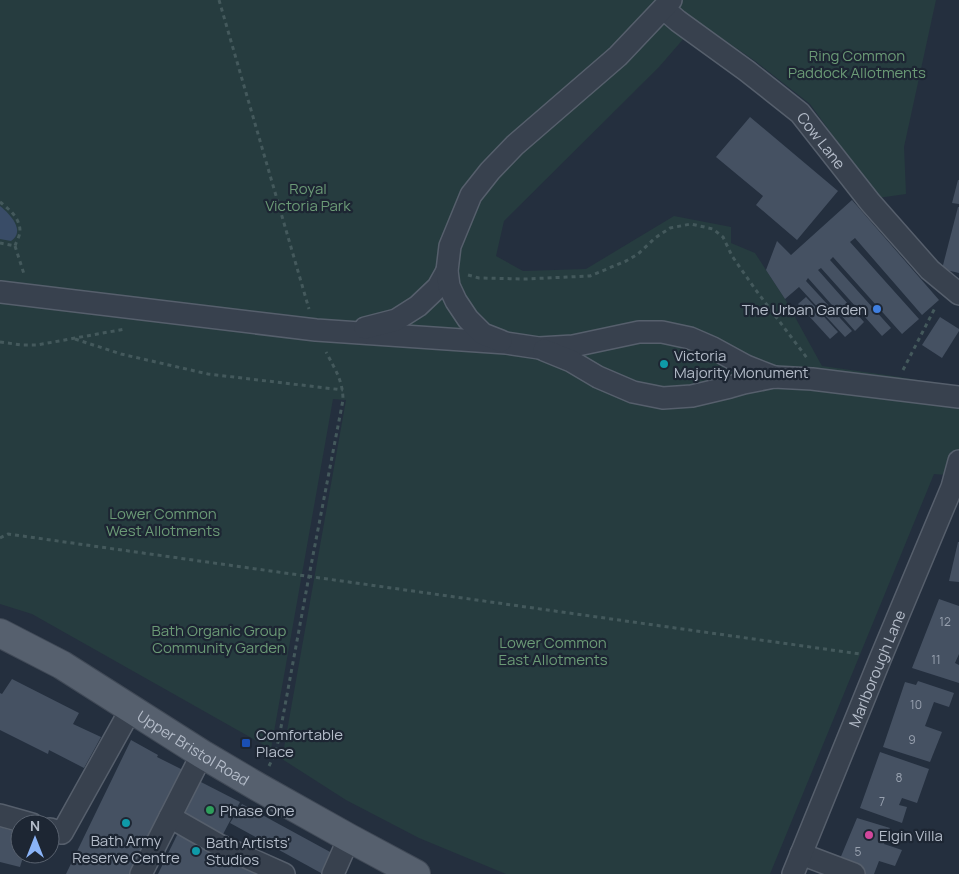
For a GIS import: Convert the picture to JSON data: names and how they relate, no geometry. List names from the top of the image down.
{
  "streets": {
    "main road": ["Upper Bristol Road"],
    "street": ["Cow Lane", "Marlborough Lane"]
  },
  "parks": [
    "Ring Common Paddock Allotments",
    "Royal Victoria Park",
    "Lower Common West Allotments",
    "Bath Organic Group Community Garden",
    "Lower Common East Allotments"
  ],
  "places": {
    "other": [
      "The Urban Garden",
      "Victoria Majority Monument",
      "Phase One",
      "Bath Army Reserve Centre",
      "Elgin Villa",
      "Bath Artists' Studios"
    ],
    "transit": ["Comfortable Place"]
  },
  "house_numbers": [
    "12",
    "11",
    "10",
    "9",
    "8",
    "7",
    "5"
  ],
  "north": "top"
}
